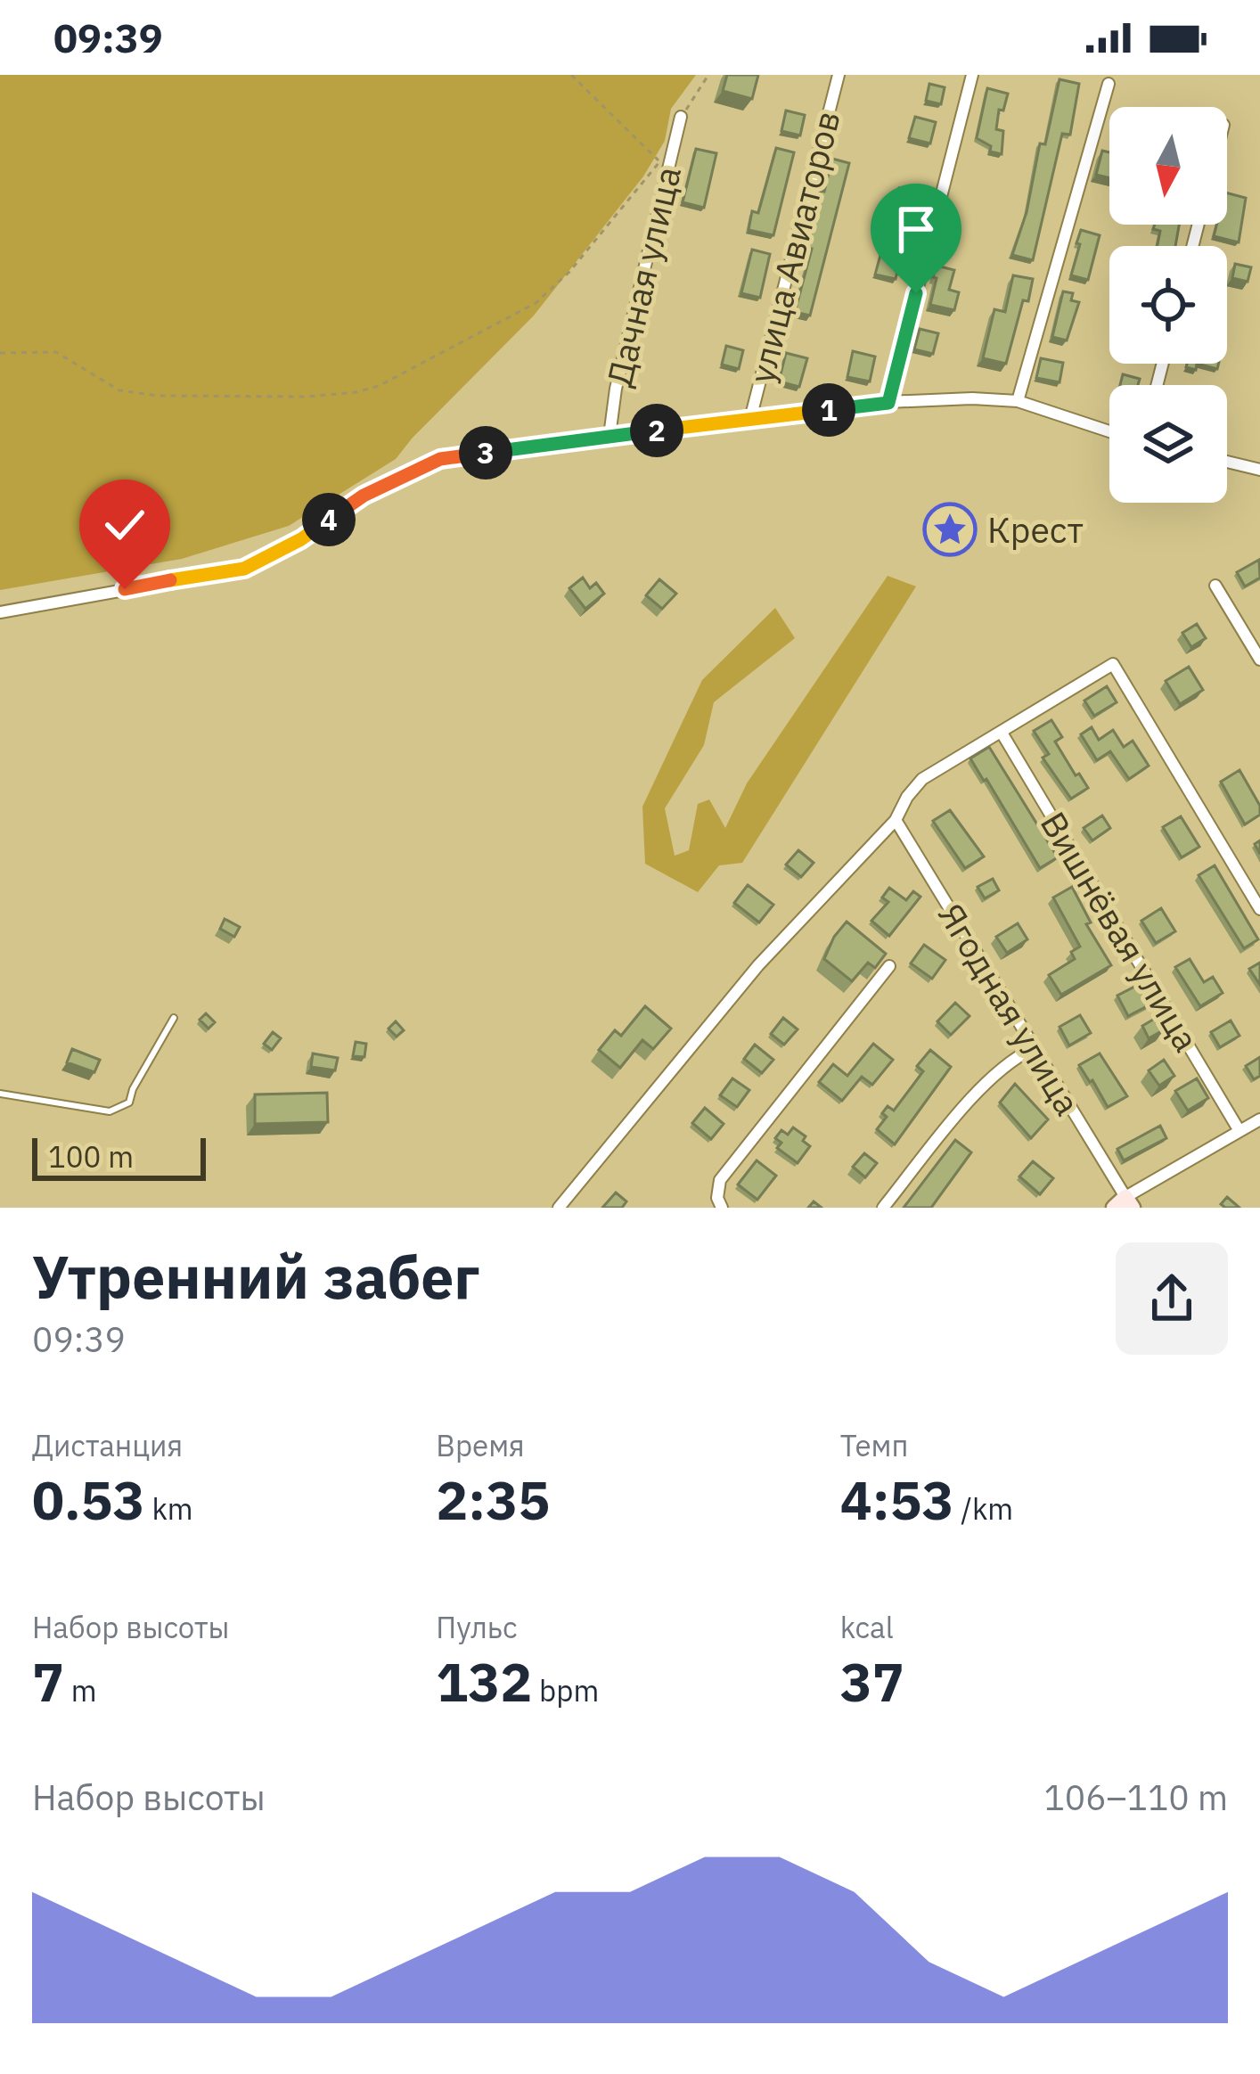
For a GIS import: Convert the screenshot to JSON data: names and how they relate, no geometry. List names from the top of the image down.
{
  "streets": {
    "street": [
      "улица Авиаторов",
      "Дачная улица",
      "Вишнёвая улица",
      "Ягодная улица"
    ]
  },
  "places": {
    "place": ["Крест"]
  },
  "scale_bar": "100 m",
  "north": "bottom",
  "page": {
    "status": "09:39",
    "pins": [
      "1",
      "2",
      "3",
      "4"
    ],
    "scale": "100 m",
    "heading": ["Утренний забег", "09:39"],
    "stats": [
      ["Дистанция", "0.53 km"],
      ["Время", "2:35"],
      ["Темп", "4:53 /km"],
      ["Набор высоты", "7 m"],
      ["Пульс", "132 bpm"],
      ["kcal", "37"]
    ],
    "chart": ["Набор высоты", "106–110 m"]
  }
}
